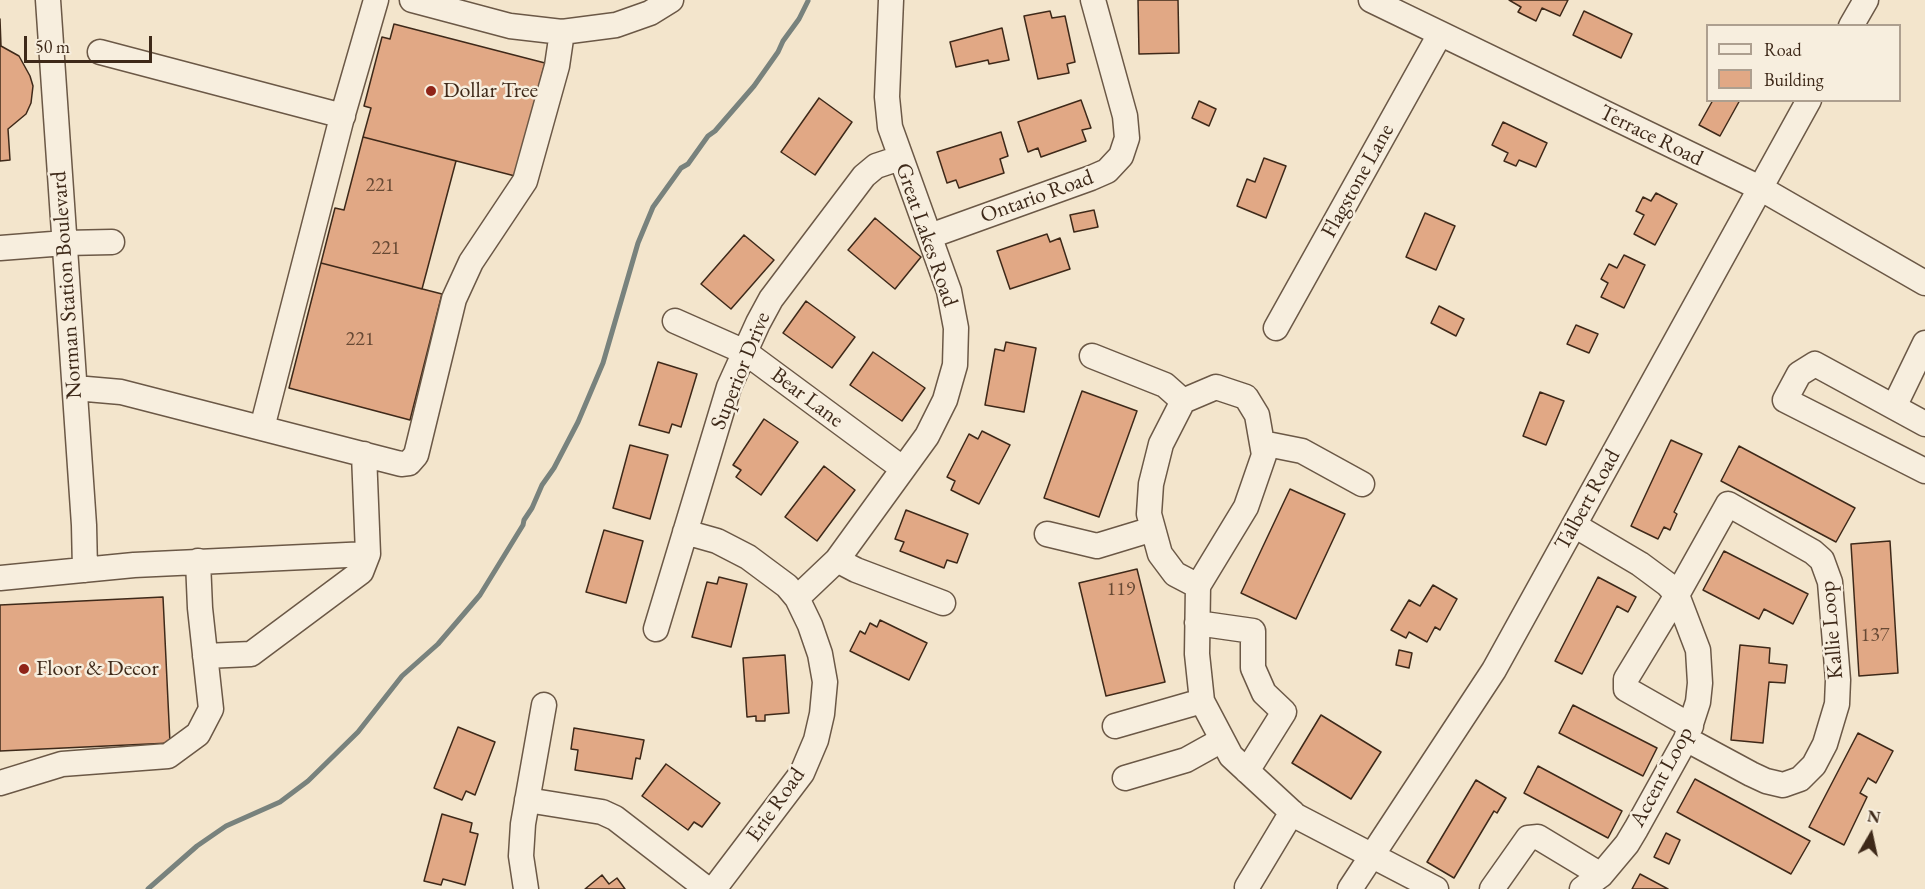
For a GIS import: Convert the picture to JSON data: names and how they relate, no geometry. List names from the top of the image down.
{
  "streets": {
    "street": [
      "Terrace Road",
      "Flagstone Lane",
      "Ontario Road",
      "Great Lakes Road",
      "Norman Station Boulevard",
      "Superior Drive",
      "Bear Lane",
      "Talbert Road",
      "Kallie Loop",
      "Accent Loop",
      "Erie Road"
    ]
  },
  "crossings": [
    ["Terrace Road", "Flagstone Lane"],
    ["Terrace Road", "Talbert Road"],
    ["Ontario Road", "Great Lakes Road"],
    ["Great Lakes Road", "Superior Drive"],
    ["Great Lakes Road", "Bear Lane"],
    ["Great Lakes Road", "Erie Road"],
    ["Superior Drive", "Bear Lane"],
    ["Superior Drive", "Erie Road"],
    ["Talbert Road", "Accent Loop"],
    ["Kallie Loop", "Accent Loop"]
  ],
  "places": ["Dollar Tree", "Floor & Decor"],
  "house_numbers": [
    "221",
    "221",
    "221",
    "119",
    "137"
  ],
  "legend": ["Road", "Building"],
  "scale_bar": "50 m",
  "north": "top"
}
